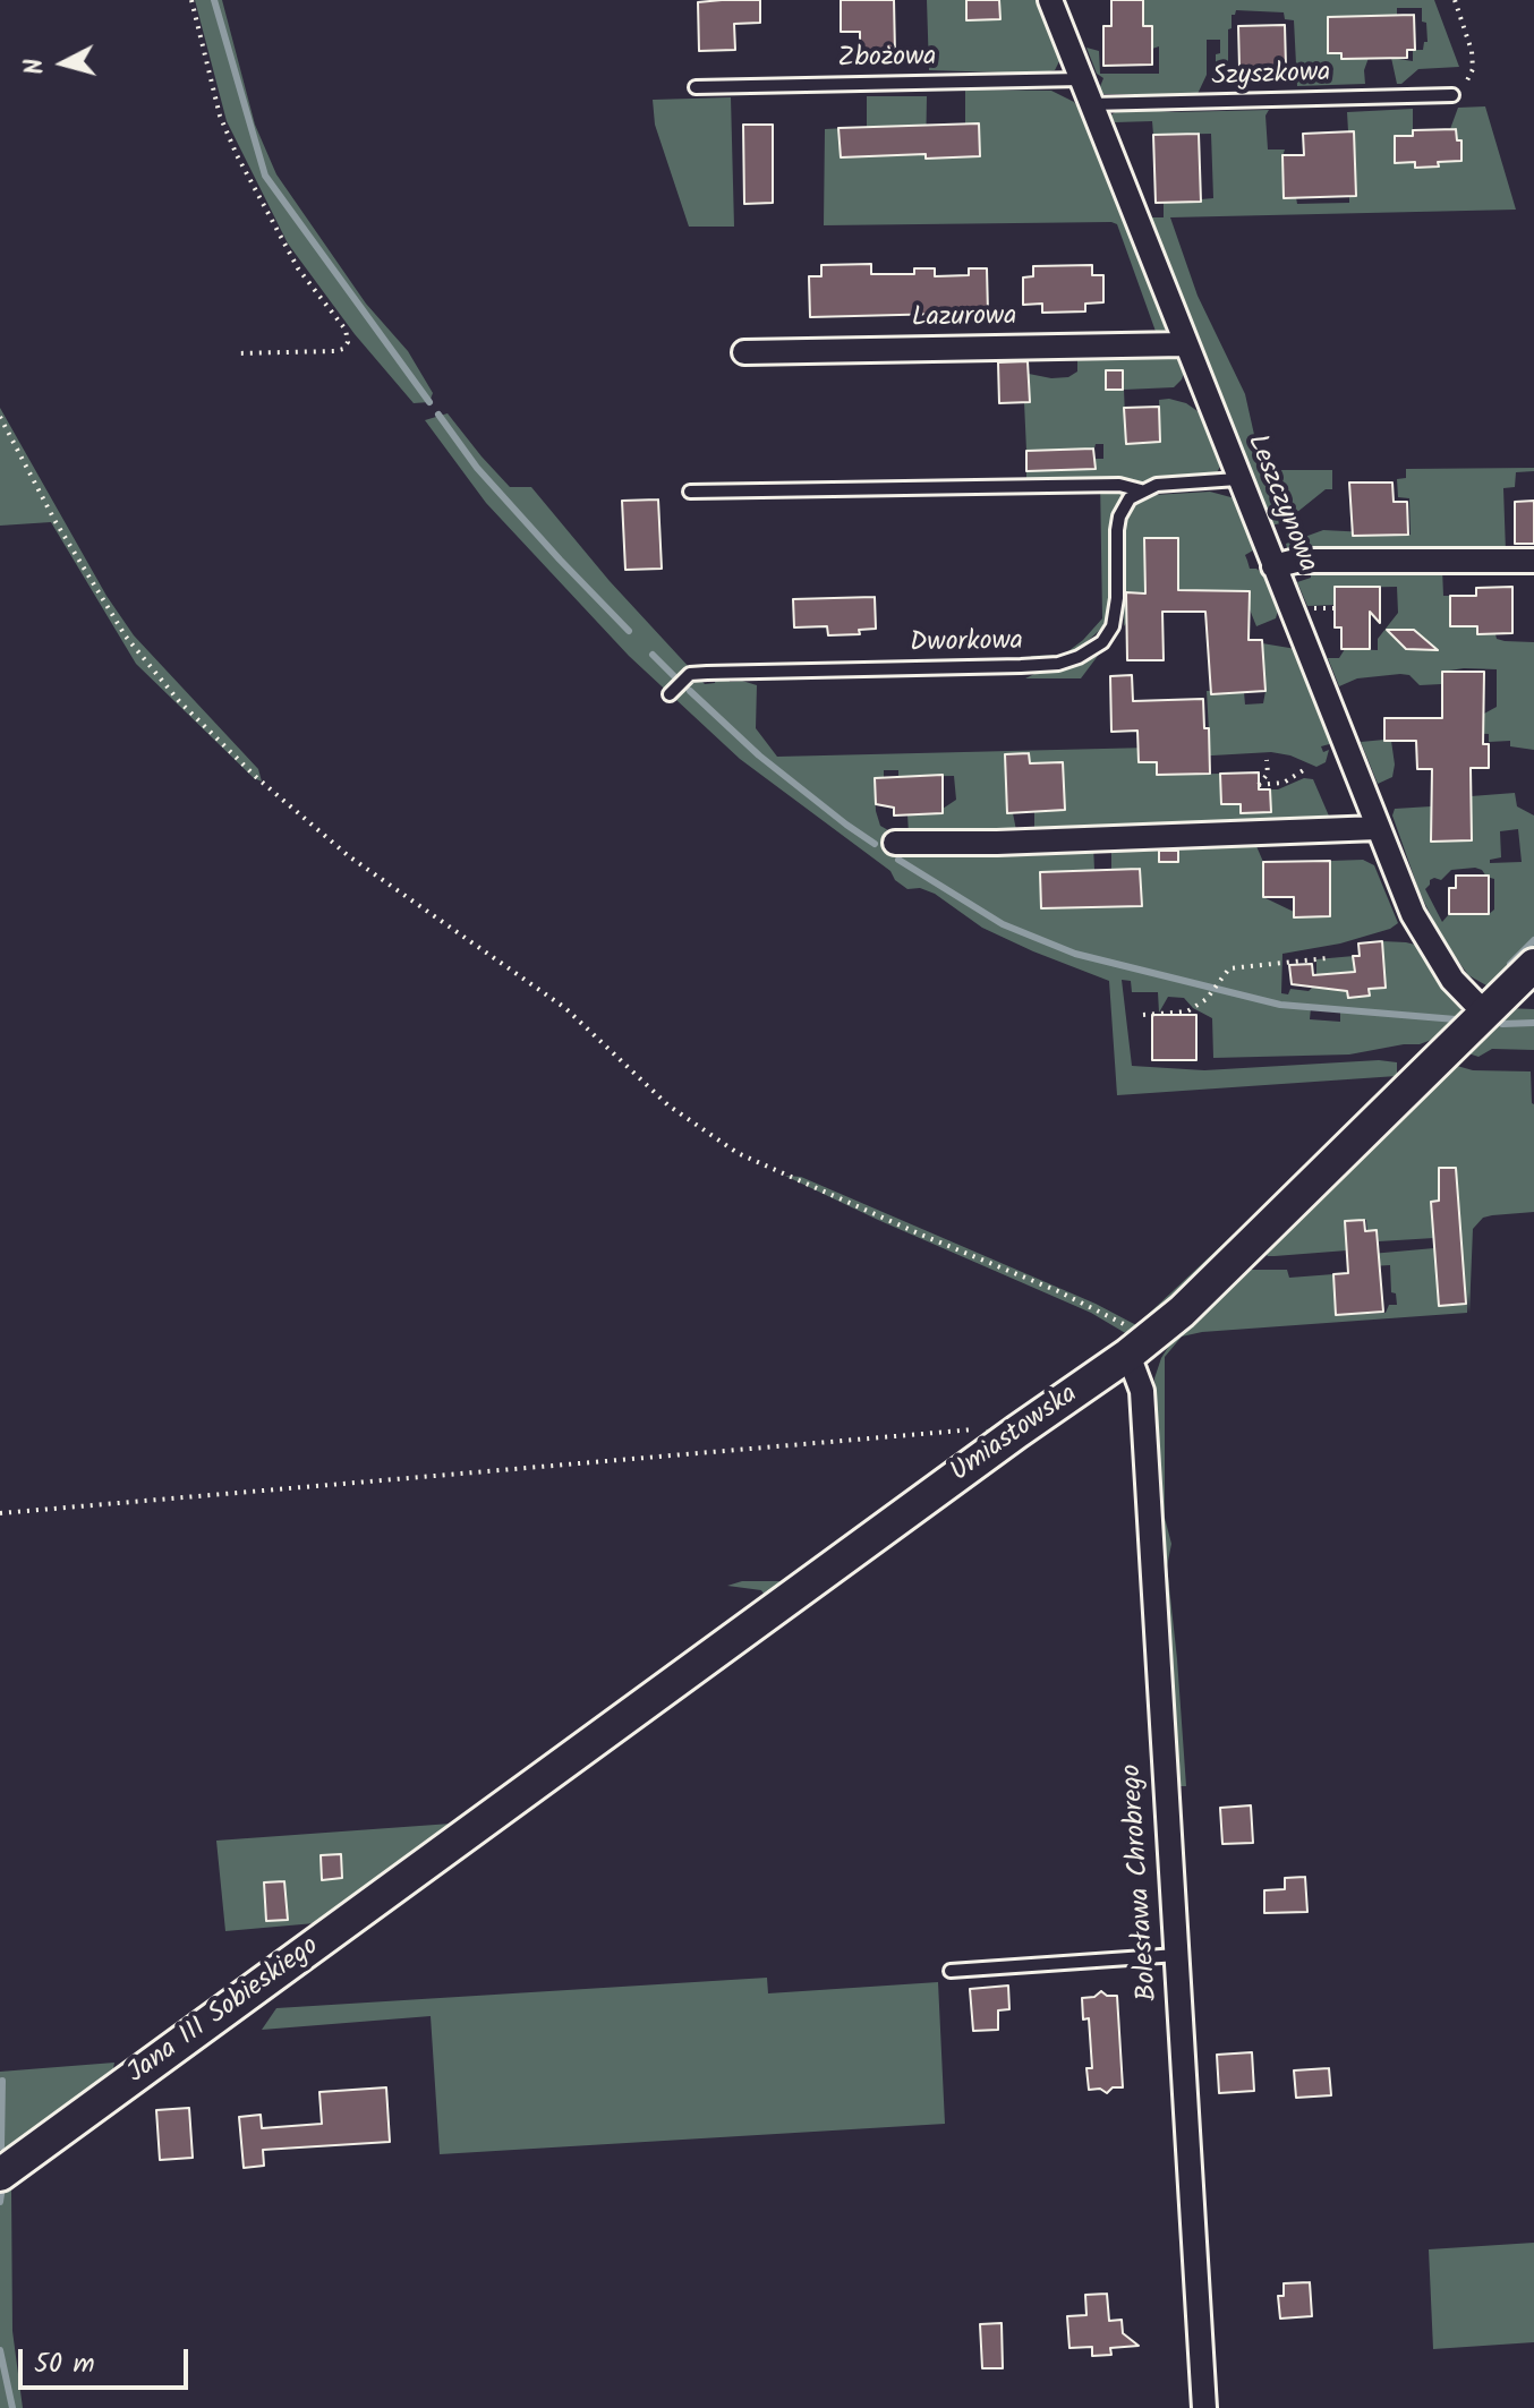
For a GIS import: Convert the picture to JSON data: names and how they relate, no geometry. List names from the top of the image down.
{
  "streets": {
    "main road": ["Umiastowska", "Jana III Sobieskiego"],
    "street": ["Lazurowa", "Leszczynowa", "Bolesława Chrobrego"],
    "lane": ["Zbożowa", "Szyszkowa", "Dworkowa"]
  },
  "crossings": [
    ["Zbożowa", "Leszczynowa"],
    ["Szyszkowa", "Leszczynowa"],
    ["Lazurowa", "Leszczynowa"],
    ["Leszczynowa", "Umiastowska"],
    ["Umiastowska", "Bolesława Chrobrego"],
    ["Umiastowska", "Jana III Sobieskiego"]
  ],
  "scale_bar": "50 m",
  "north": "left"
}
